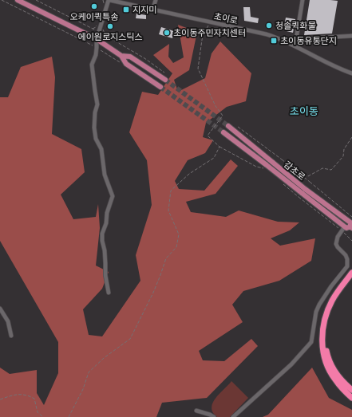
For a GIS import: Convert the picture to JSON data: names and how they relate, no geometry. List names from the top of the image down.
{
  "streets": {
    "main road": ["감초로"],
    "street": ["초이로"]
  },
  "districts": ["초이동"],
  "places": {
    "other": [
      "오케이퀵특송",
      "청솔퀵화물",
      "에이원로지스틱스",
      "초이동주민자치센터"
    ],
    "transit": ["지지미", "초이동유통단지"]
  }
}
